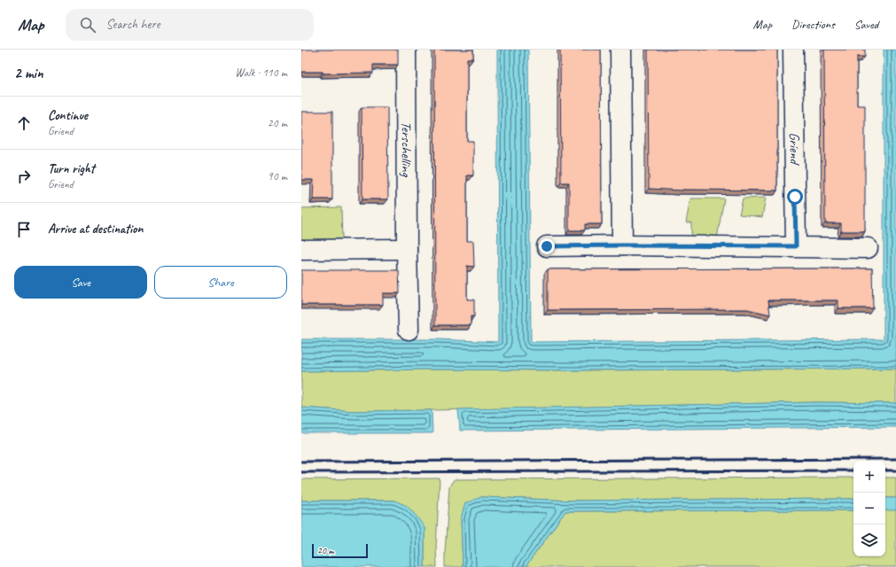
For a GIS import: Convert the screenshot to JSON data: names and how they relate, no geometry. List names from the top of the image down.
{
  "streets": {
    "street": ["Griend", "Terschelling"]
  },
  "scale_bar": "20 m",
  "page": {
    "header": "Map",
    "search": "Search here",
    "nav": ["Map", "Directions", "Saved"],
    "heading": ["2 min", "Walk · 110 m"],
    "list": [
      ["Continue", "Griend", "20 m"],
      ["Turn right", "Griend", "90 m"],
      "Arrive at destination"
    ],
    "buttons": ["Save", "Share"],
    "map_buttons": ["+", "−"],
    "scale": "20 m"
  }
}
